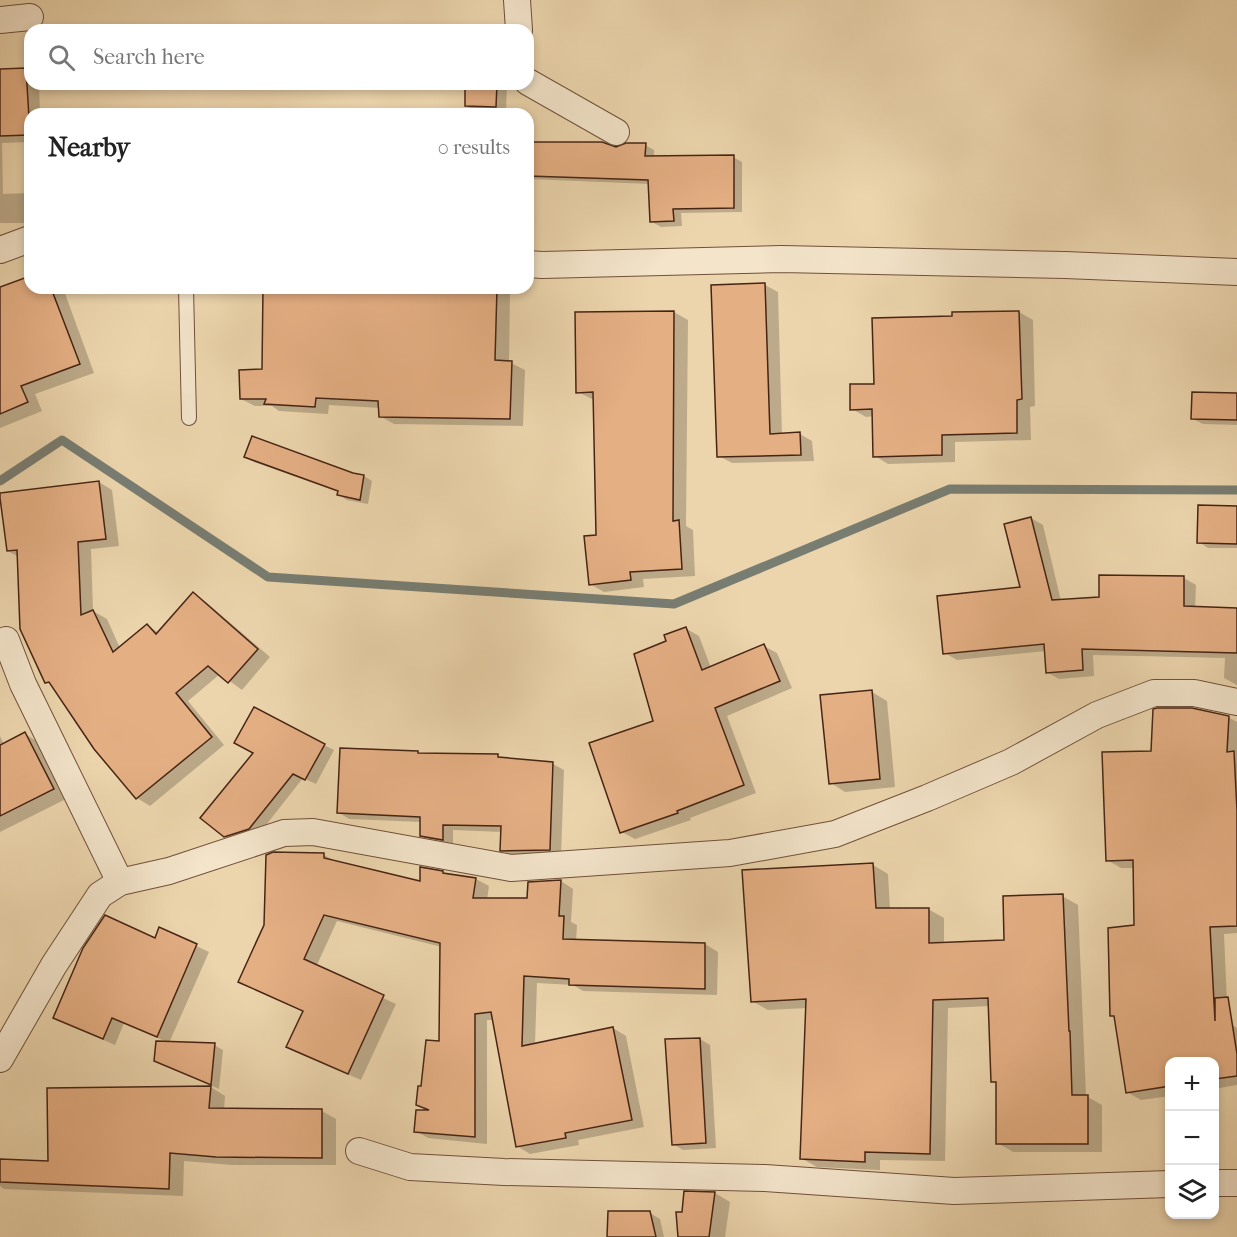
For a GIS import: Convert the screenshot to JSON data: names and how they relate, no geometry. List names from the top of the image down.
{
  "page": {
    "search": "Search here",
    "heading": ["Nearby", "0 results"],
    "map_buttons": ["+", "−"]
  }
}
